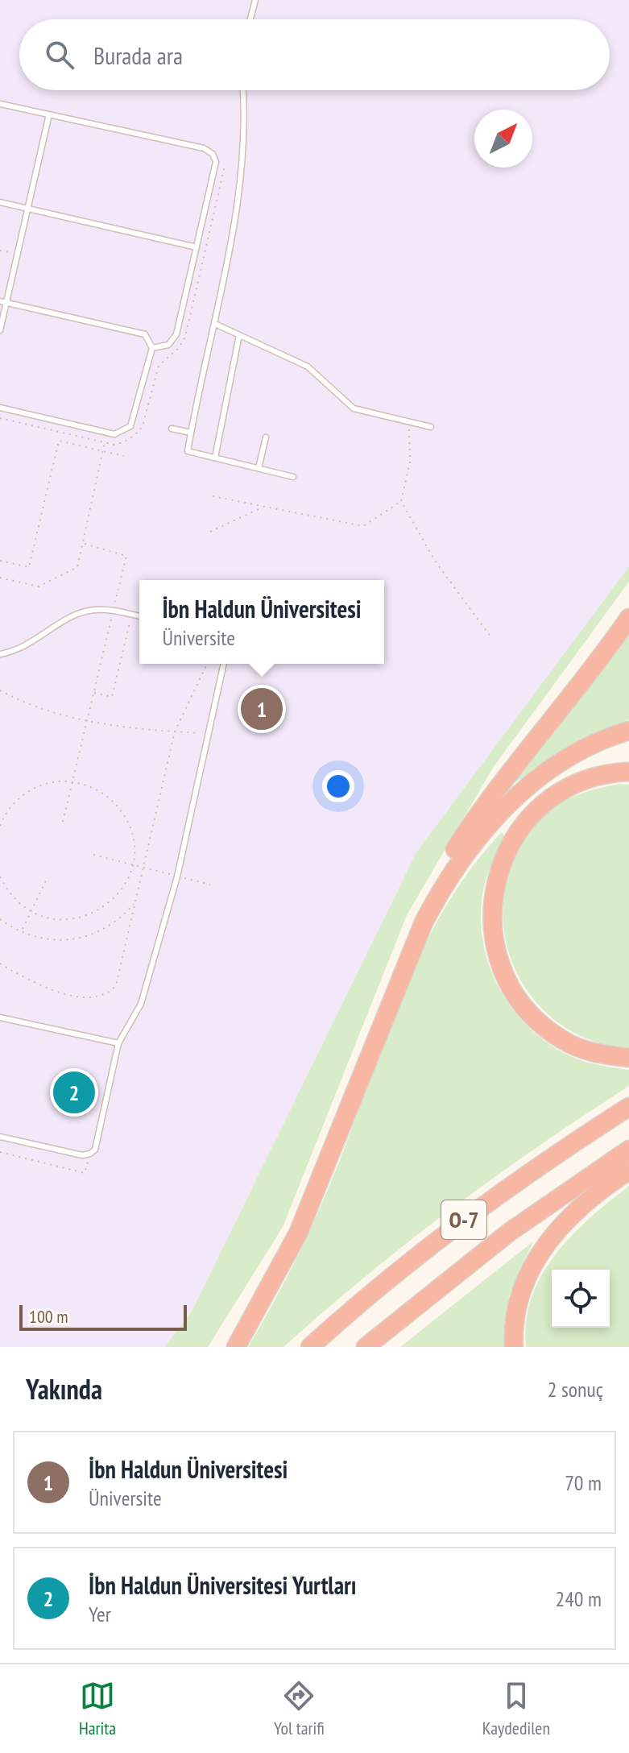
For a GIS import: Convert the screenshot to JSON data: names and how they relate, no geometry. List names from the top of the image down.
{
  "streets": {
    "highway": ["O-7"]
  },
  "scale_bar": "100 m",
  "north": "top right",
  "page": {
    "search": "Burada ara",
    "popup": ["İbn Haldun Üniversitesi", "Üniversite"],
    "pins": ["1", "2"],
    "scale": "100 m",
    "heading": ["Yakında", "2 sonuç"],
    "list": [
      {
        "mark": "1",
        "name": "İbn Haldun Üniversitesi",
        "note": "Üniversite",
        "value": "70 m"
      },
      {
        "mark": "2",
        "name": "İbn Haldun Üniversitesi Yurtları",
        "note": "Yer",
        "value": "240 m"
      }
    ],
    "nav": ["Harita", "Yol tarifi", "Kaydedilen"]
  }
}
